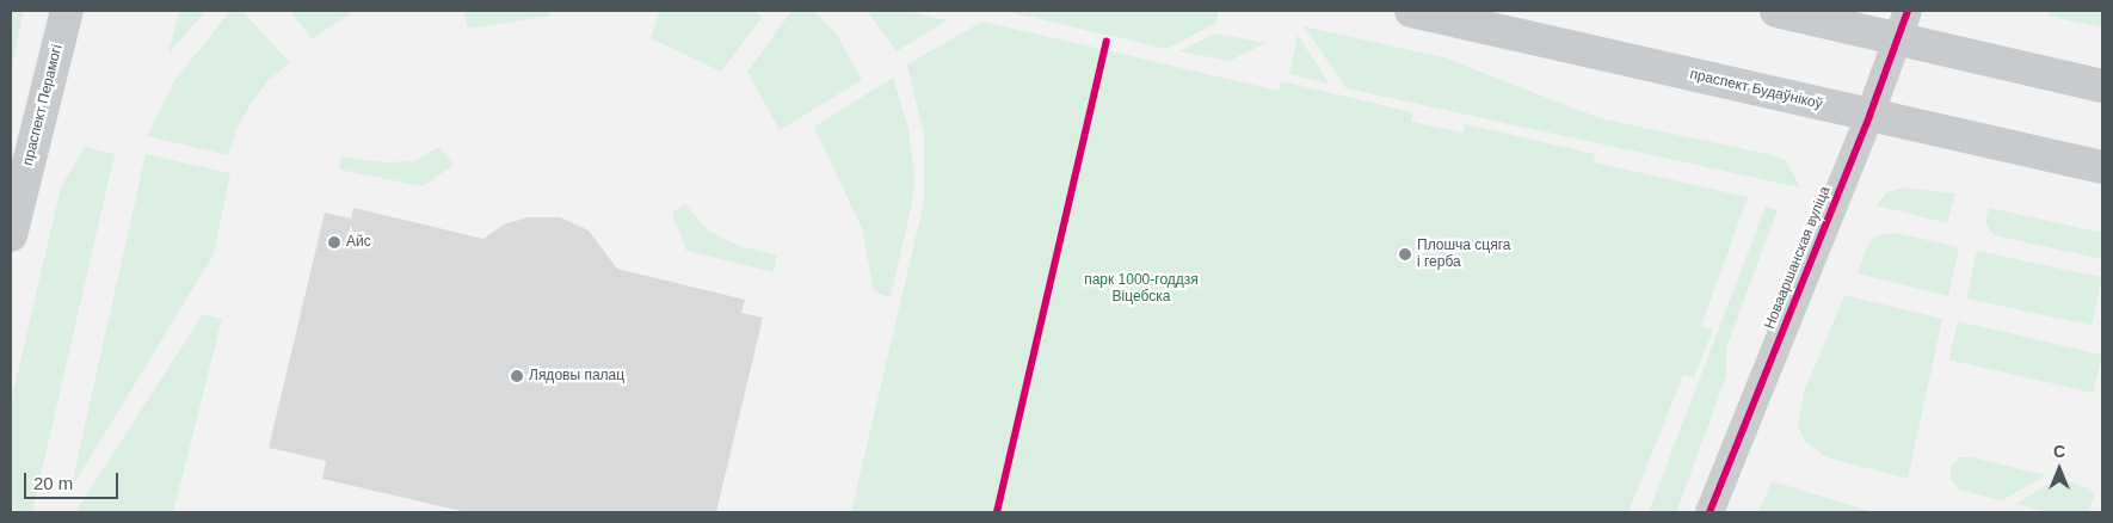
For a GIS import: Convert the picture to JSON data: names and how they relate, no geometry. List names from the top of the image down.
{
  "streets": {
    "main road": ["праспект Будаўнікоў", "праспект Перамогі"],
    "street": ["Новааршанская вуліца"]
  },
  "crossings": [
    ["праспект Будаўнікоў", "Новааршанская вуліца"]
  ],
  "parks": ["парк 1000-годдзя Віцебска"],
  "places": ["Айс", "Плошча сцяга і герба", "Лядовы палац"],
  "scale_bar": "20 m",
  "north": "top"
}
